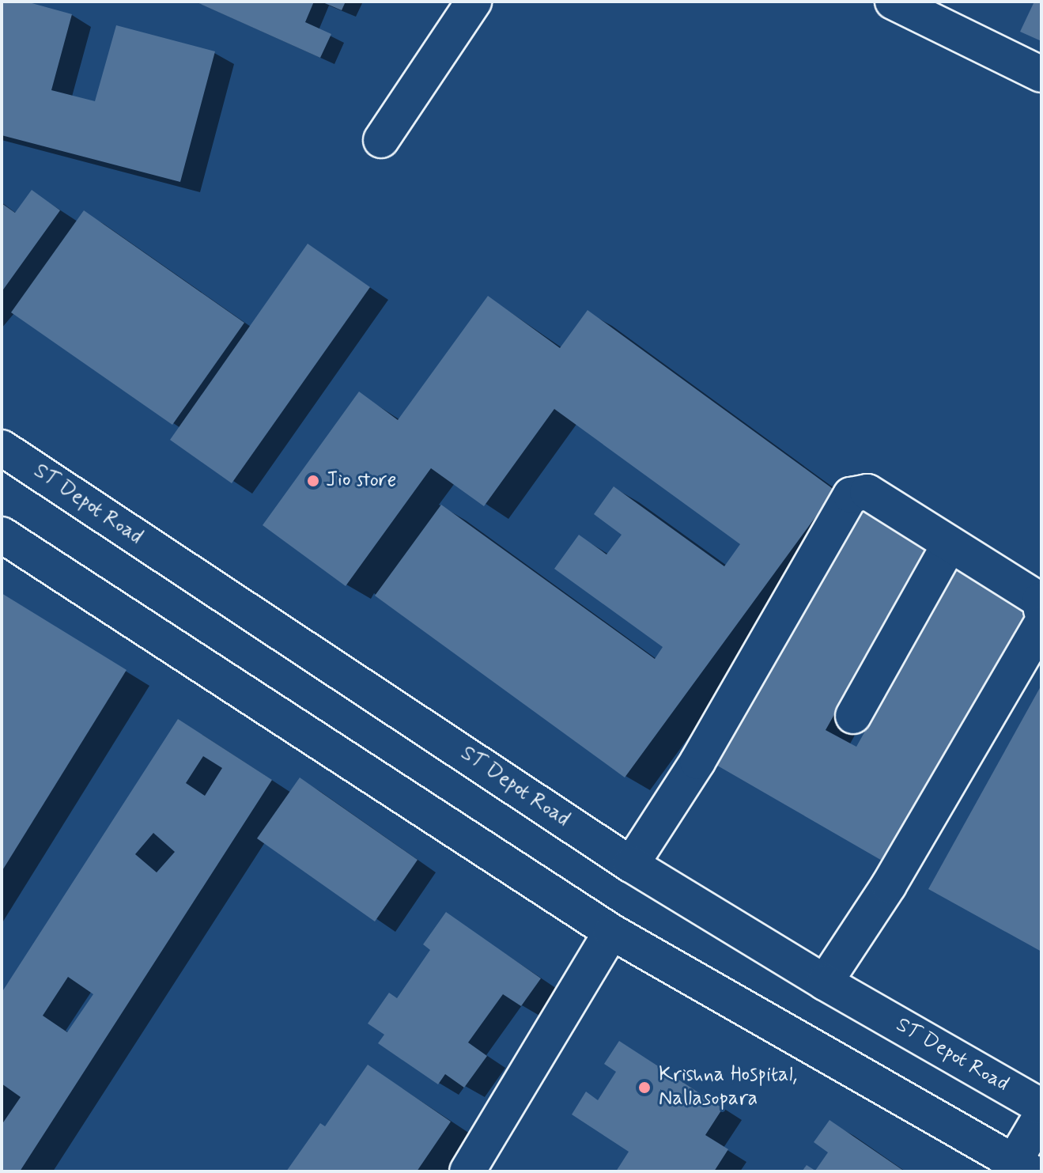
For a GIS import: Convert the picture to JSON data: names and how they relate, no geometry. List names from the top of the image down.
{
  "streets": {
    "street": ["ST Depot Road"]
  },
  "places": ["Jio store", "Krishna Hospital, Nallasopara"]
}
